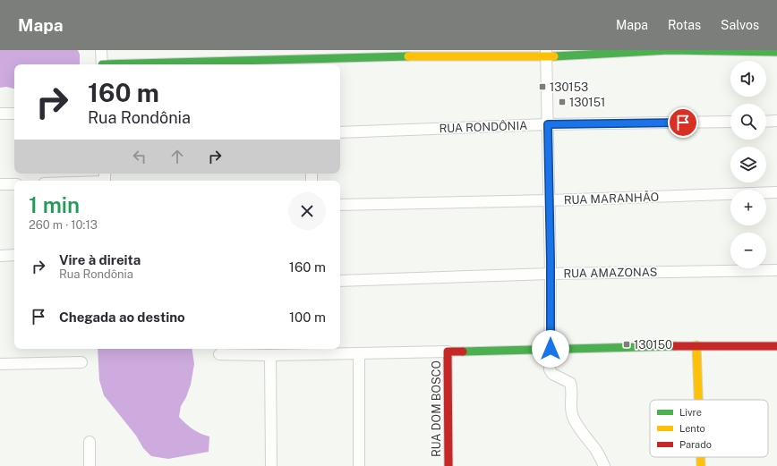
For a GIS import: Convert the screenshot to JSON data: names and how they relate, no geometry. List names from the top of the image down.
{
  "streets": {
    "street": [
      "RUA RONDÔNIA",
      "RUA MARANHÃO",
      "RUA AMAZONAS",
      "RUA DOM BOSCO"
    ]
  },
  "places": {
    "transit": ["130153", "130151", "130150"]
  },
  "legend": ["Livre", "Lento", "Parado"],
  "page": {
    "header": "Mapa",
    "nav": ["Mapa", "Rotas", "Salvos"],
    "map_buttons": ["+", "−"],
    "turn": ["160 m", "Rua Rondônia"],
    "heading": ["1 min", "260 m · 10:13"],
    "list": [
      {
        "name": "Vire à direita",
        "note": "Rua Rondônia",
        "value": "160 m"
      },
      {
        "name": "Chegada ao destino",
        "value": "100 m"
      }
    ]
  }
}
